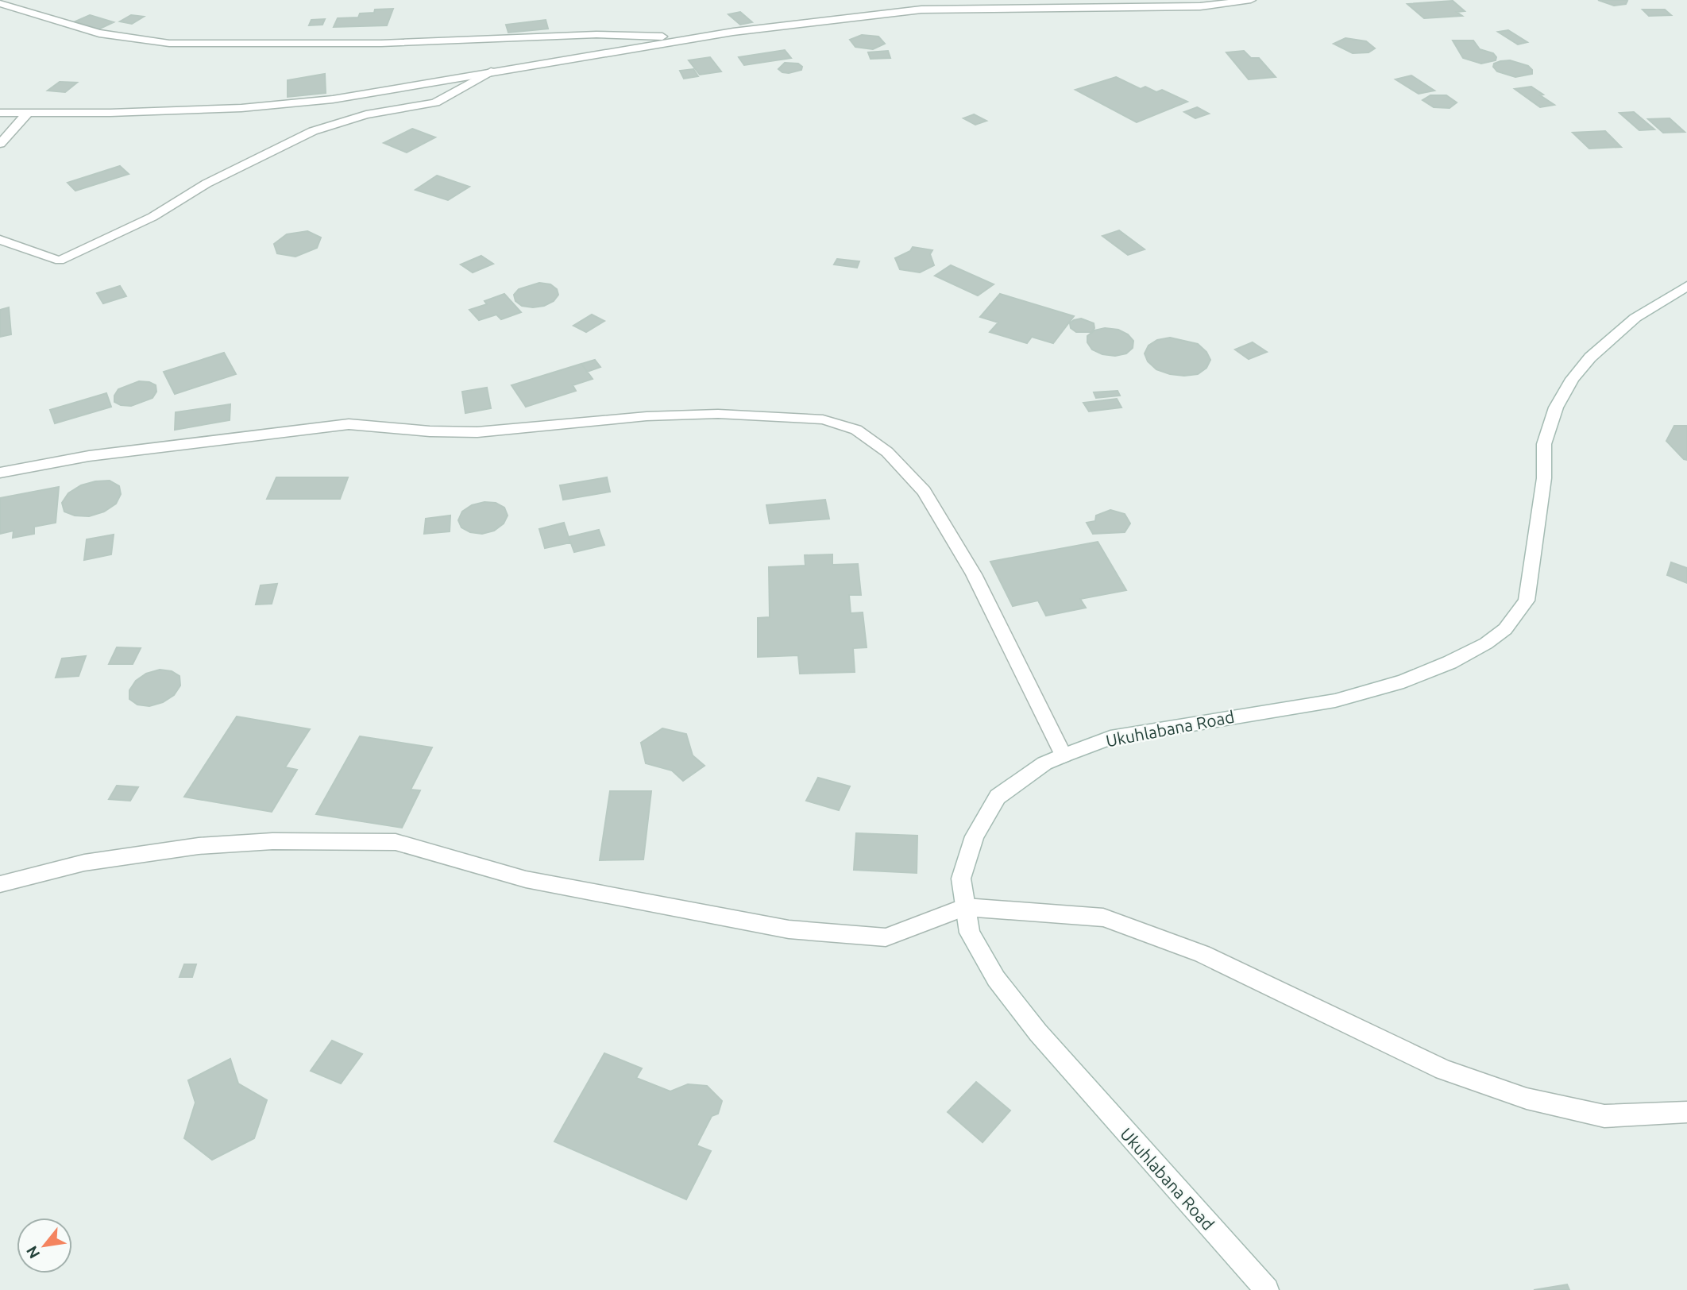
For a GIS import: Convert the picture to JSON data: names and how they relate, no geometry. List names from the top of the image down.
{
  "streets": {
    "street": ["Ukuhlabana Road"]
  },
  "north": "bottom left"
}
